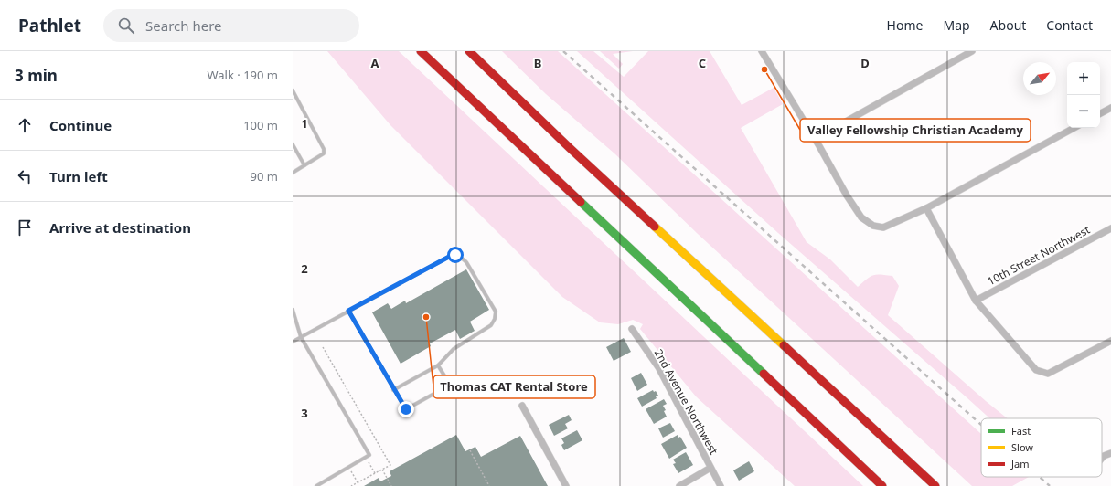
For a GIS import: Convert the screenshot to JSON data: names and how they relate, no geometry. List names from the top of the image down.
{
  "streets": {
    "street": ["10th Street Northwest", "2nd Avenue Northwest"]
  },
  "places": ["Valley Fellowship Christian Academy", "Thomas CAT Rental Store"],
  "legend": ["Fast", "Slow", "Jam"],
  "north": "top right",
  "page": {
    "header": "Pathlet",
    "search": "Search here",
    "nav": [
      "Home",
      "Map",
      "About",
      "Contact"
    ],
    "heading": ["3 min", "Walk · 190 m"],
    "map_buttons": ["+", "−"],
    "list": [
      ["Continue", "100 m"],
      ["Turn left", "90 m"],
      "Arrive at destination"
    ]
  },
  "grid": {
    "columns": [
      "A",
      "B",
      "C",
      "D"
    ],
    "rows": ["1", "2", "3"]
  }
}
